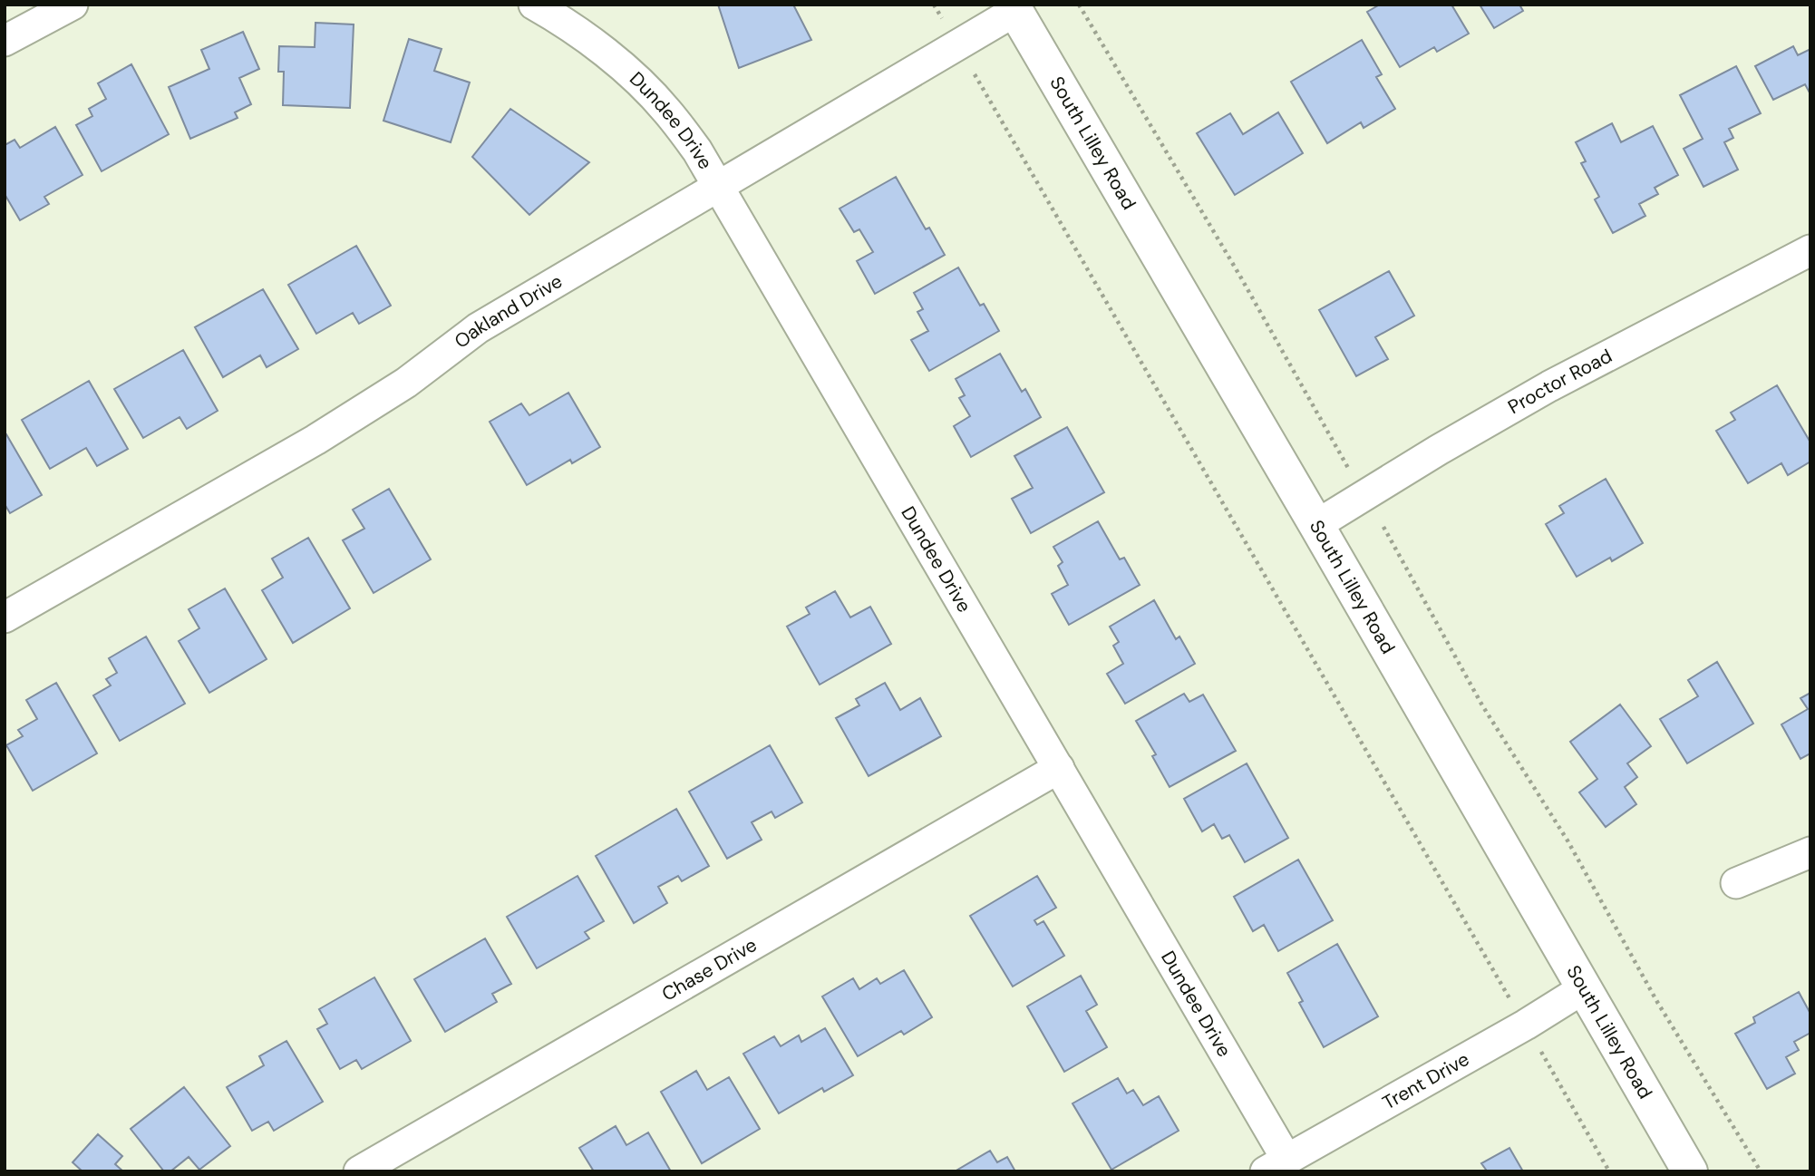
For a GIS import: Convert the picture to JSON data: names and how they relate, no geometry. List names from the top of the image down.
{
  "streets": {
    "street": [
      "Dundee Drive",
      "South Lilley Road",
      "Oakland Drive",
      "Proctor Road",
      "Chase Drive",
      "Trent Drive"
    ]
  },
  "crossings": [
    ["Dundee Drive", "Oakland Drive"],
    ["Dundee Drive", "Chase Drive"],
    ["Dundee Drive", "Trent Drive"],
    ["South Lilley Road", "Oakland Drive"],
    ["South Lilley Road", "Proctor Road"],
    ["South Lilley Road", "Trent Drive"]
  ]
}
